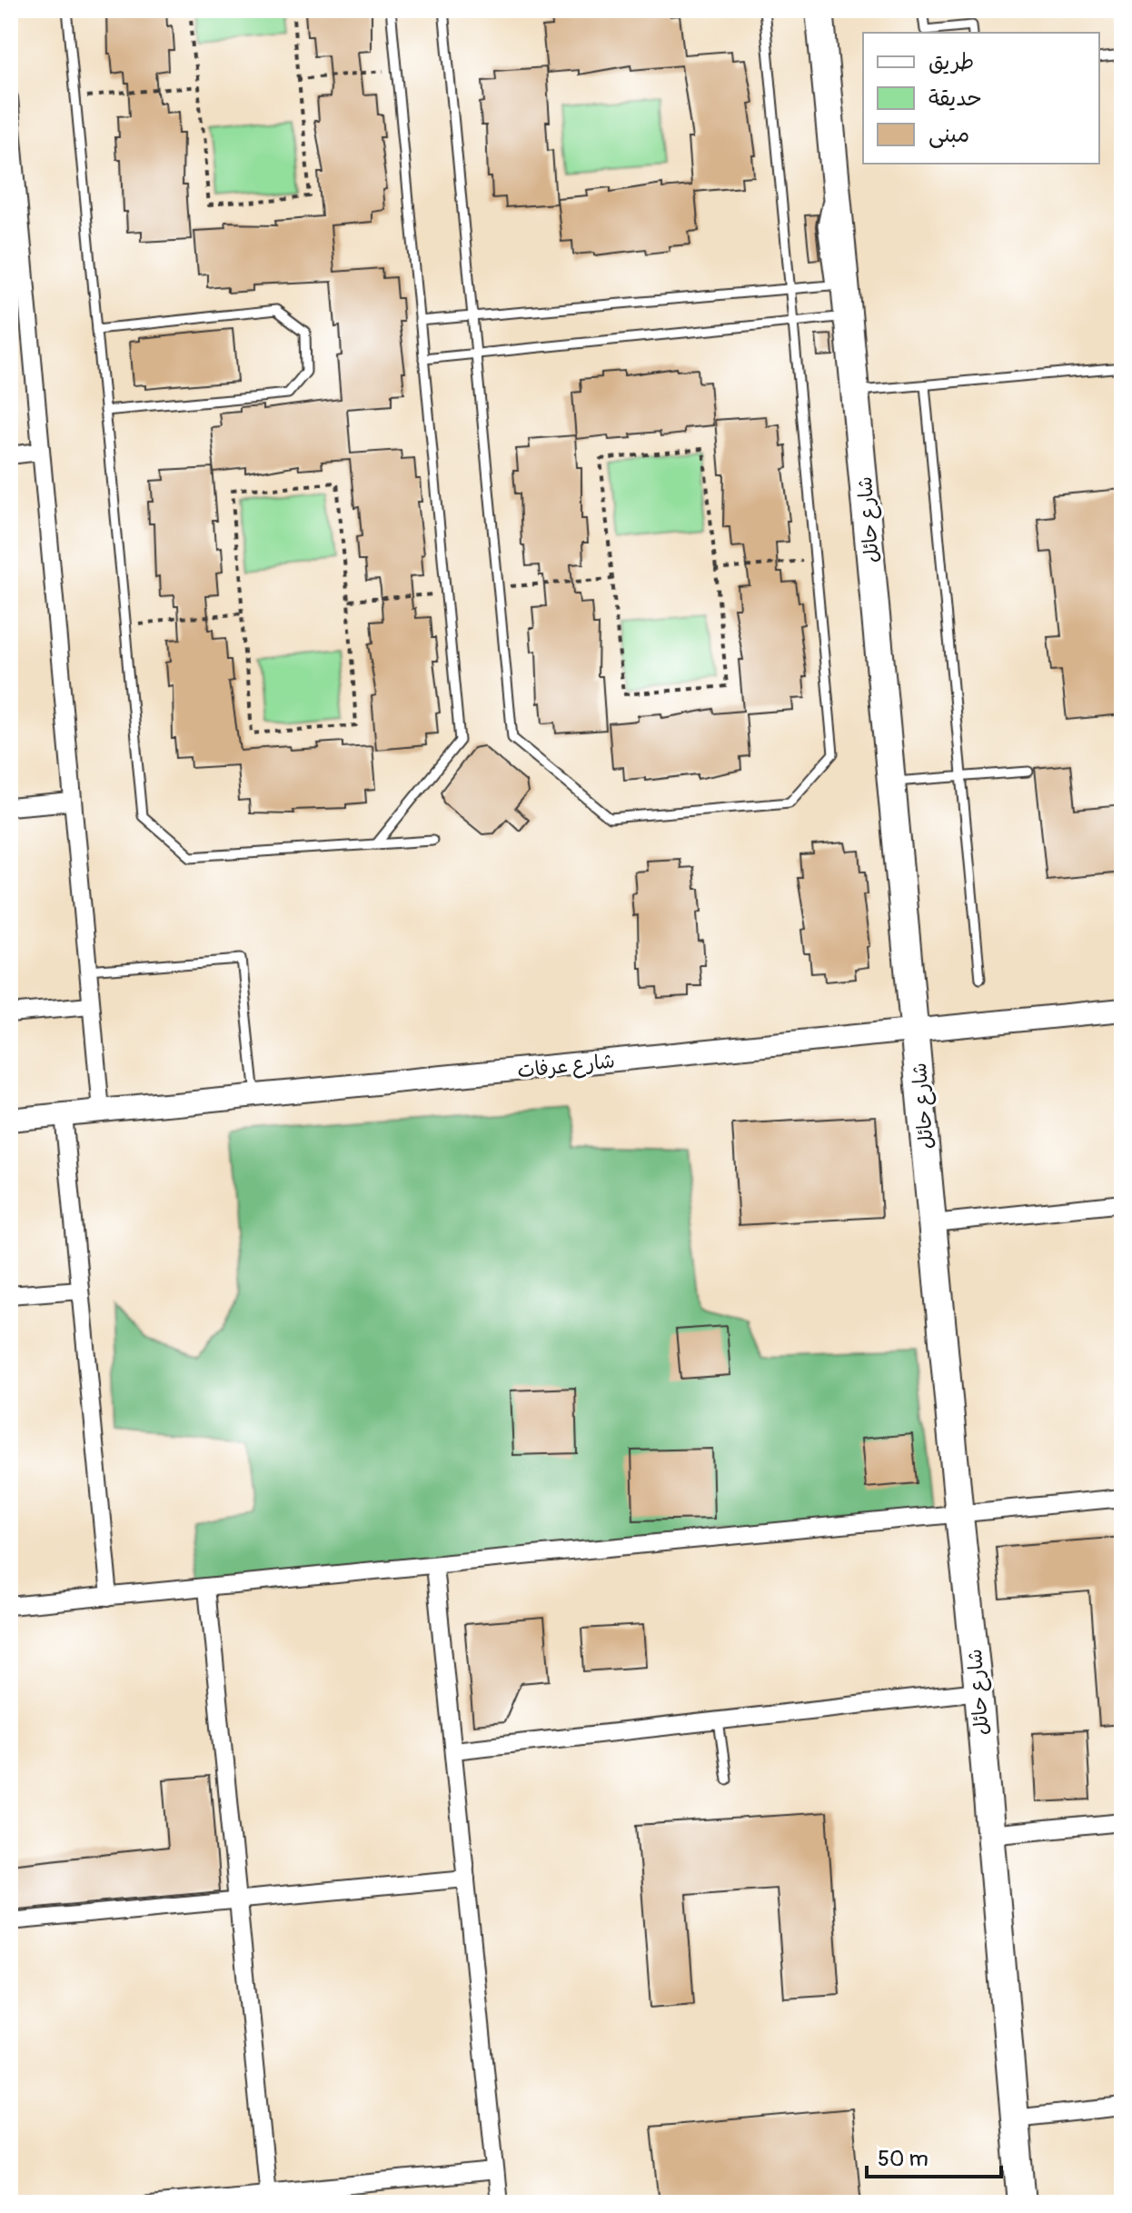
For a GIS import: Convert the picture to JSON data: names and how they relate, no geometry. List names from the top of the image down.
{
  "streets": {
    "main road": ["شارع حائل"],
    "street": ["شارع عرفات"]
  },
  "crossings": [
    ["شارع حائل", "شارع عرفات"]
  ],
  "legend": ["طريق", "حديقة", "مبنى"],
  "scale_bar": "50 m"
}
